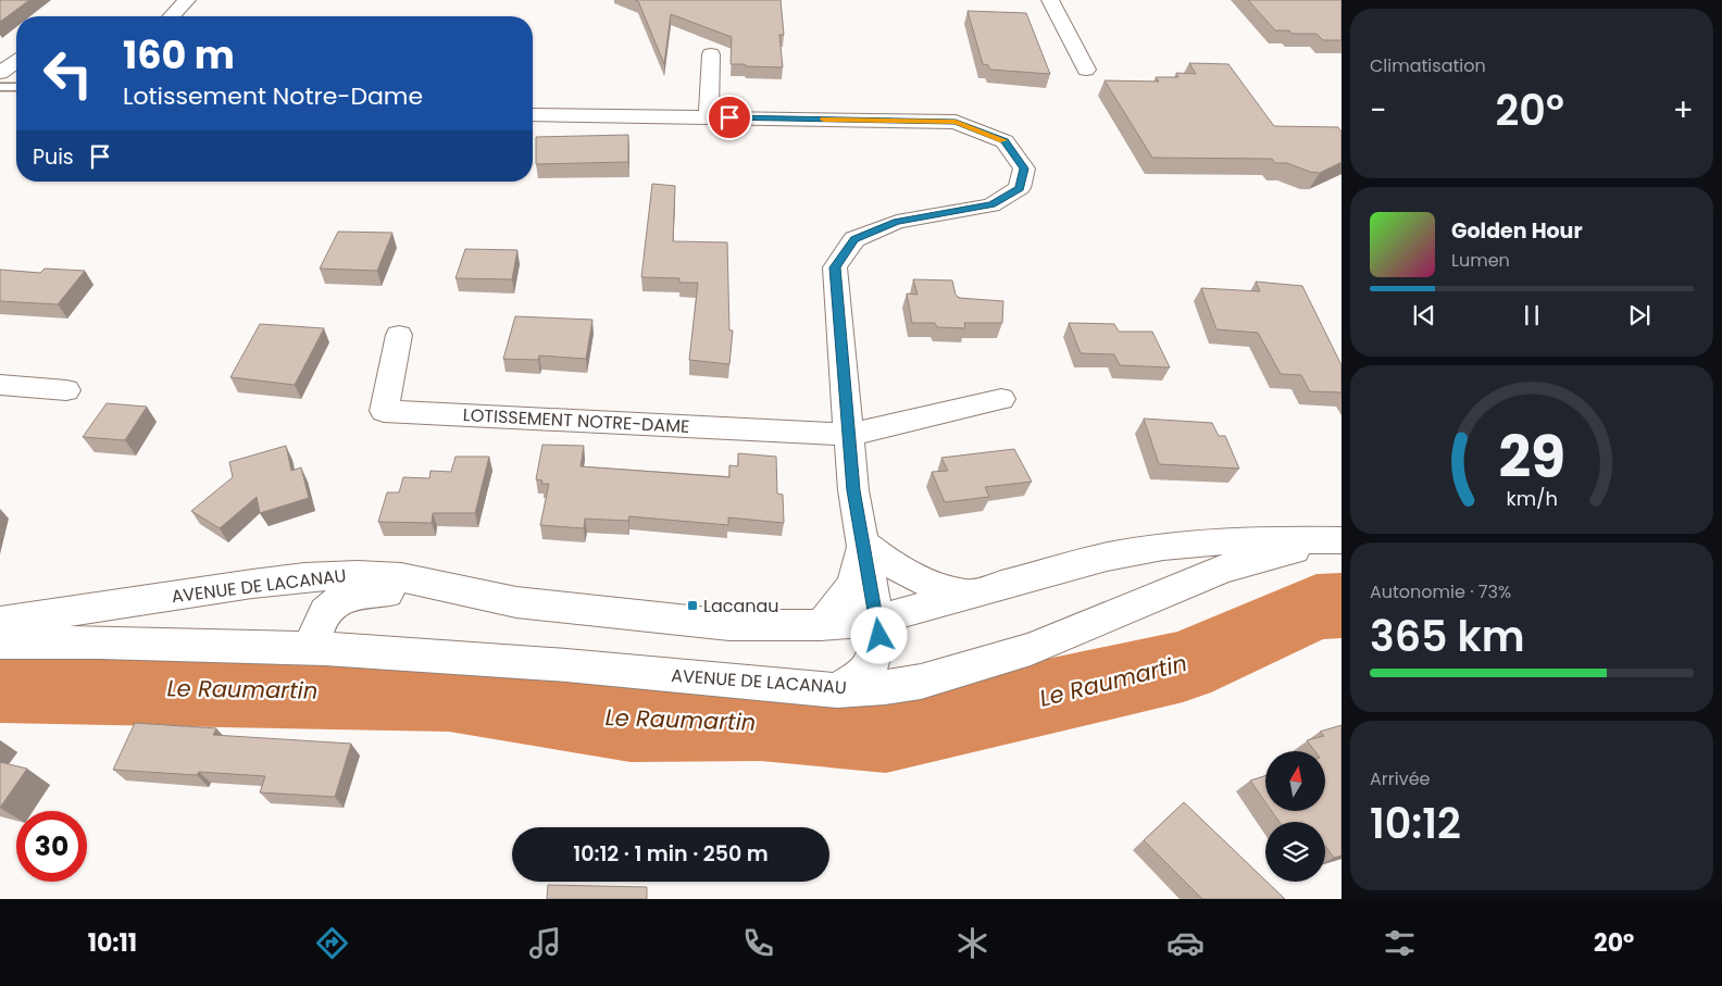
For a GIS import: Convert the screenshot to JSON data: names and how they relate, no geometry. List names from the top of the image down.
{
  "streets": {
    "street": ["LOTISSEMENT NOTRE-DAME", "AVENUE DE LACANAU"]
  },
  "water": ["Le Raumartin"],
  "places": {
    "transit": ["Lacanau"]
  },
  "north": "top",
  "page": {
    "tile": [
      "Climatisation",
      ["Autonomie · 73%", "365 km"],
      ["Arrivée", "10:12"]
    ],
    "turn": ["160 m", "Lotissement Notre-Dame"],
    "heat": ["−", "20°", "+"],
    "then": "Puis",
    "song": ["Golden Hour", "Lumen"],
    "limit": "30",
    "trip": "10:12 · 1 min · 250 m",
    "tabs": ["10:11", "20°"],
    "gauge": ["29", "km/h"]
  }
}
